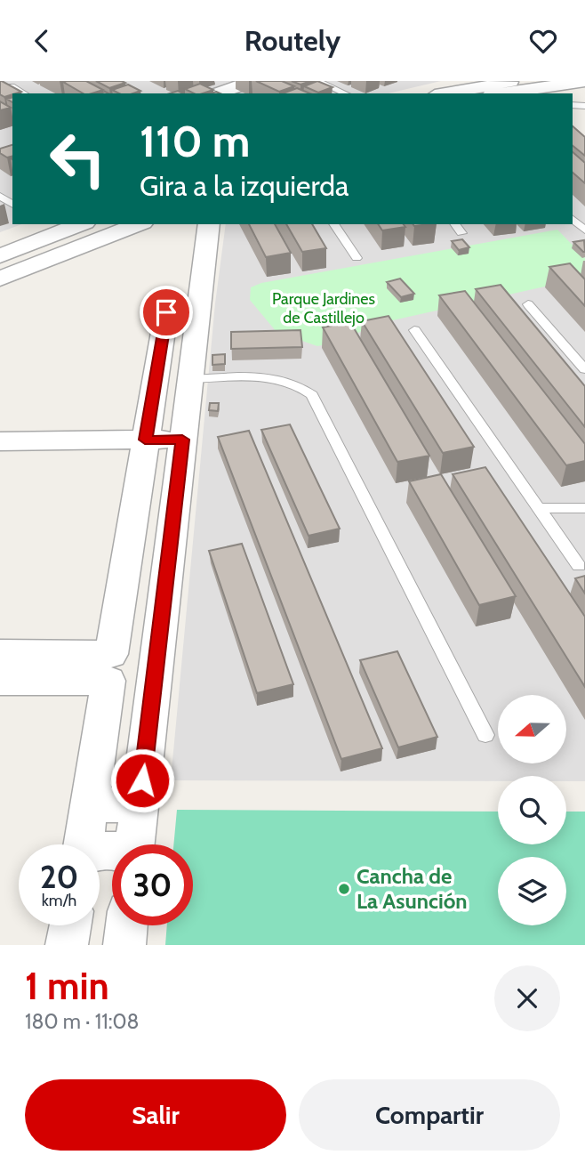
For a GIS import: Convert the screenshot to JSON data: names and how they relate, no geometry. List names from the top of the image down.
{
  "parks": ["Parque Jardines de Castillejo"],
  "places": ["Cancha de La Asunción"],
  "north": "left",
  "page": {
    "header": "Routely",
    "turn": ["110 m", "Gira a la izquierda"],
    "speed": "20 km/h",
    "limit": "30",
    "heading": ["1 min", "180 m · 11:08"],
    "buttons": ["Salir", "Compartir"]
  }
}
